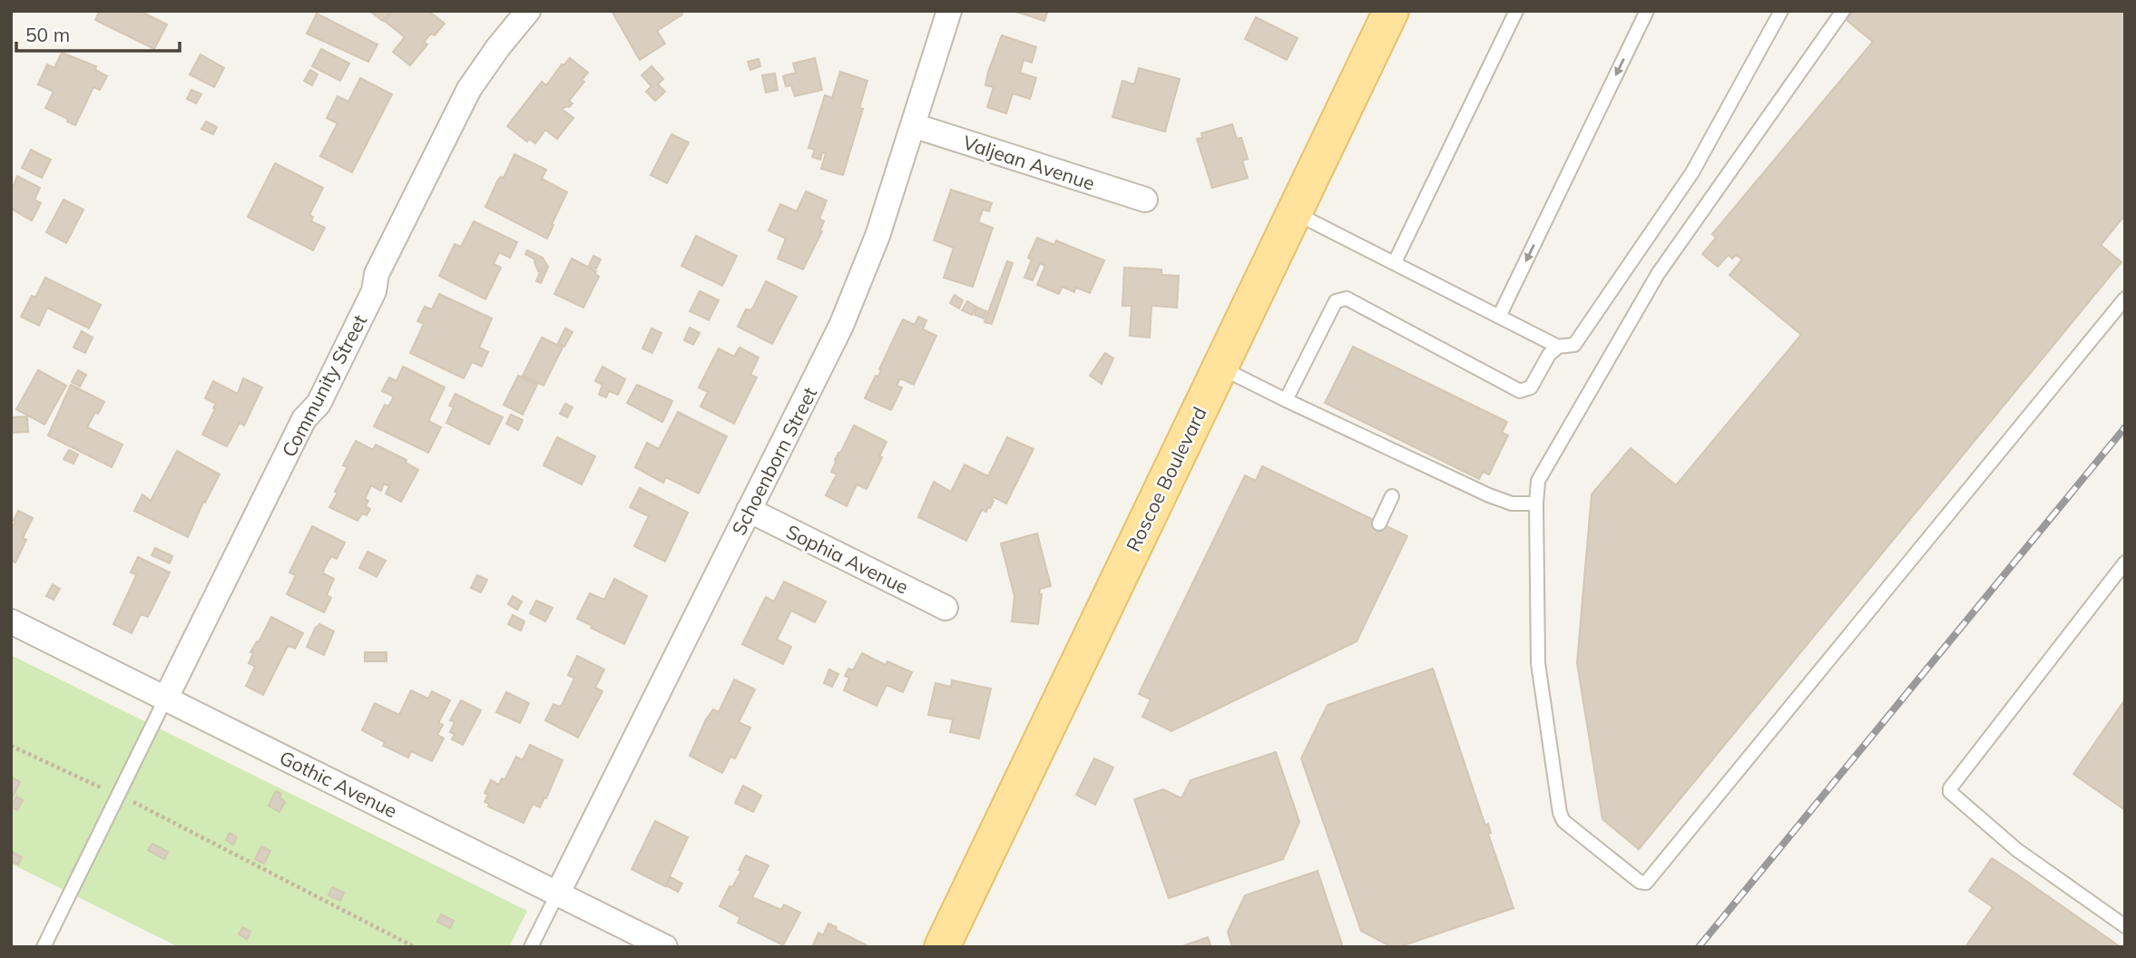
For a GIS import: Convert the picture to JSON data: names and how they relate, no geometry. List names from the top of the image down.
{
  "streets": {
    "main road": ["Roscoe Boulevard"],
    "street": [
      "Valjean Avenue",
      "Community Street",
      "Schoenborn Street",
      "Sophia Avenue",
      "Gothic Avenue"
    ]
  },
  "crossings": [
    ["Valjean Avenue", "Schoenborn Street"],
    ["Community Street", "Gothic Avenue"],
    ["Schoenborn Street", "Sophia Avenue"],
    ["Schoenborn Street", "Gothic Avenue"]
  ],
  "scale_bar": "50 m"
}
